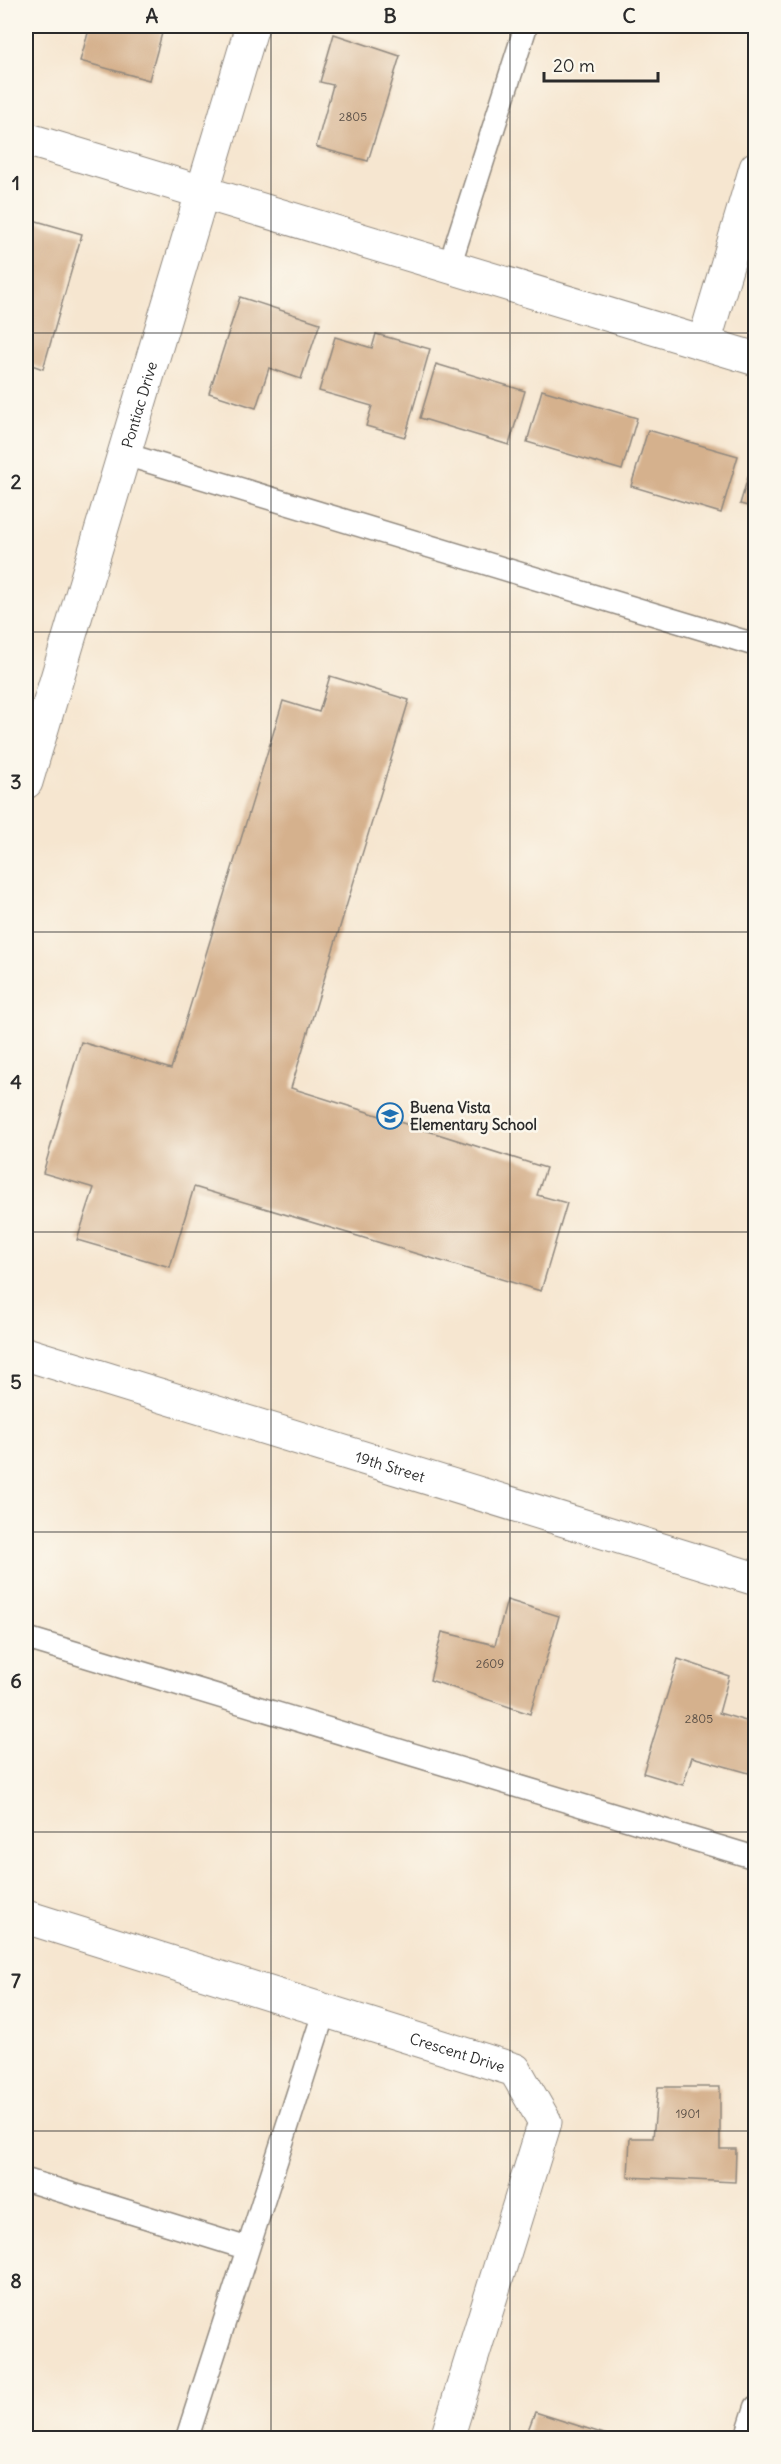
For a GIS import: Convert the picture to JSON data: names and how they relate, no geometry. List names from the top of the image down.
{
  "streets": {
    "street": ["Pontiac Drive", "19th Street", "Crescent Drive"]
  },
  "places": {
    "school or university": ["Buena Vista Elementary School"]
  },
  "house_numbers": [
    "2805",
    "2609",
    "2805",
    "1901"
  ],
  "scale_bar": "20 m",
  "grid": {
    "columns": ["A", "B", "C"],
    "rows": [
      "1",
      "2",
      "3",
      "4",
      "5",
      "6",
      "7",
      "8"
    ]
  }
}
